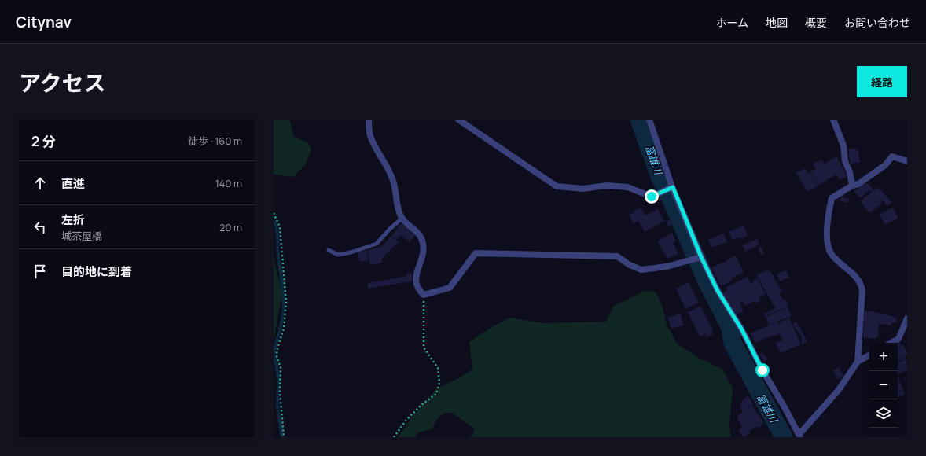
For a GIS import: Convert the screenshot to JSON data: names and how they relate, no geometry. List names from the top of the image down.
{
  "water": ["富雄川"],
  "page": {
    "header": "Citynav",
    "nav": [
      "ホーム",
      "地図",
      "概要",
      "お問い合わせ"
    ],
    "title": "アクセス",
    "buttons": "経路",
    "heading": ["2 分", "徒歩 · 160 m"],
    "list": [
      ["直進", "140 m"],
      ["左折", "城茶屋橋", "20 m"],
      "目的地に到着"
    ],
    "map_buttons": ["+", "−"]
  }
}
